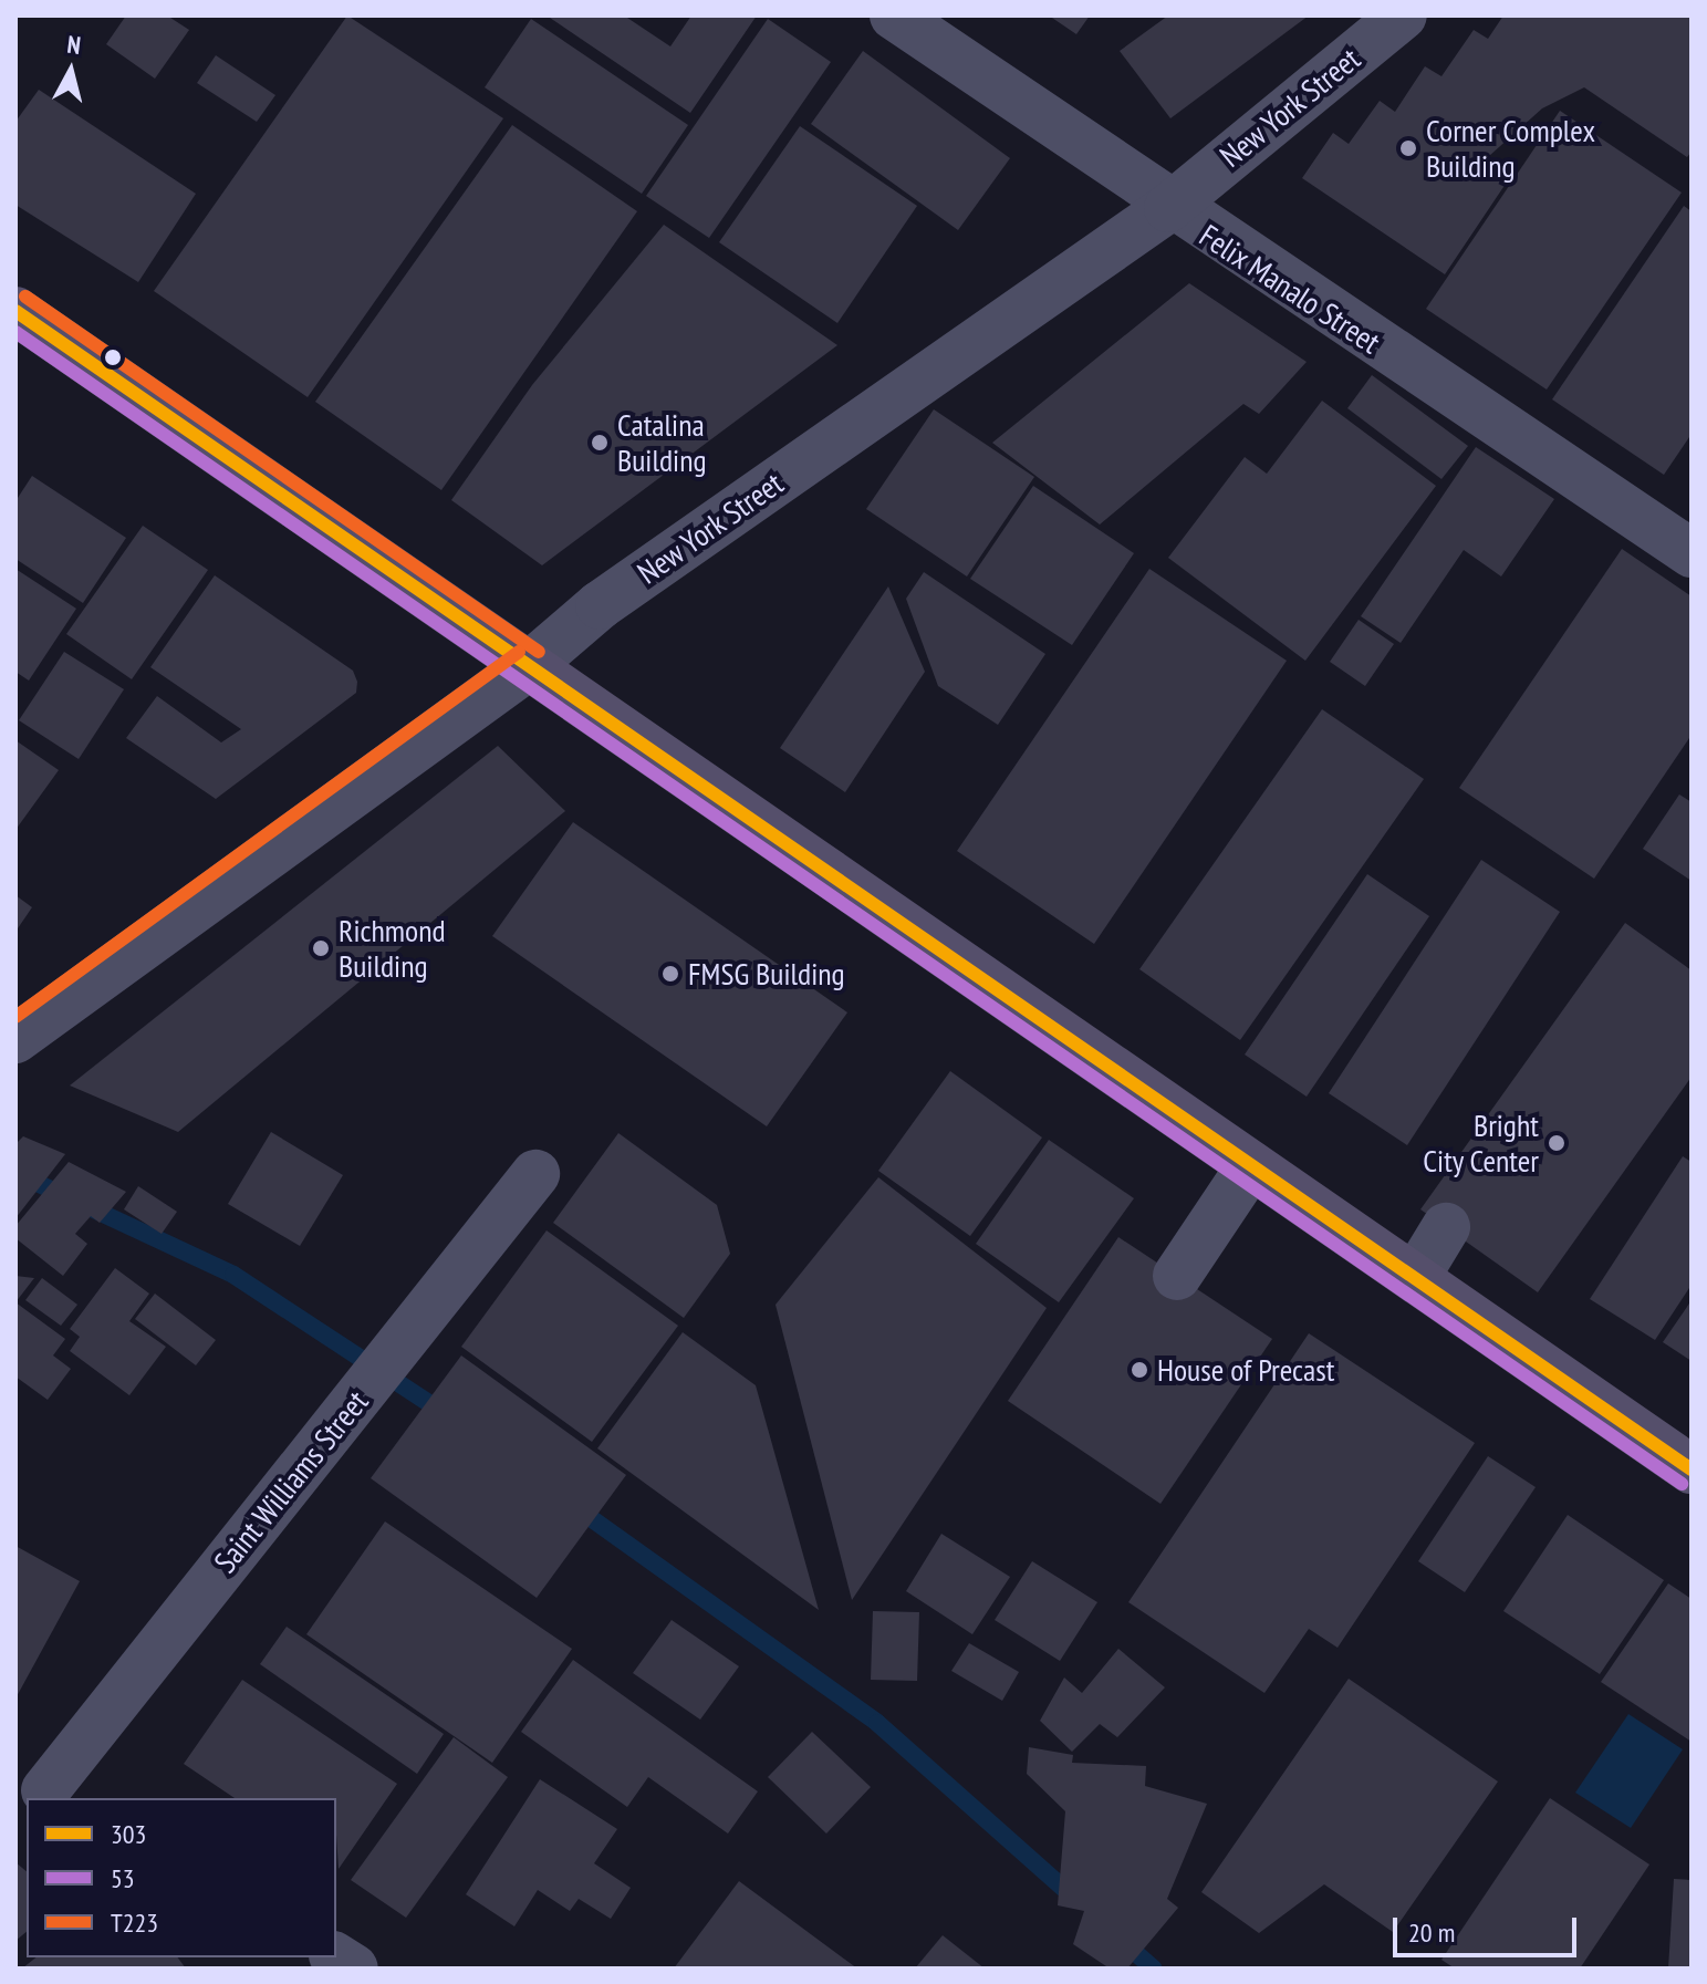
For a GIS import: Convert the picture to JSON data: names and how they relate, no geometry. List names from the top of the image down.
{
  "streets": {
    "street": ["New York Street", "Felix Manalo Street", "Saint Williams Street"]
  },
  "crossings": [
    ["New York Street", "Felix Manalo Street"]
  ],
  "places": [
    "Corner Complex Building",
    "Catalina Building",
    "Richmond Building",
    "FMSG Building",
    "Bright City Center",
    "House of Precast"
  ],
  "lines": ["transit line T223", "transit line 303", "transit line 53"],
  "legend": ["303", "53", "T223"],
  "scale_bar": "20 m",
  "north": "top"
}
